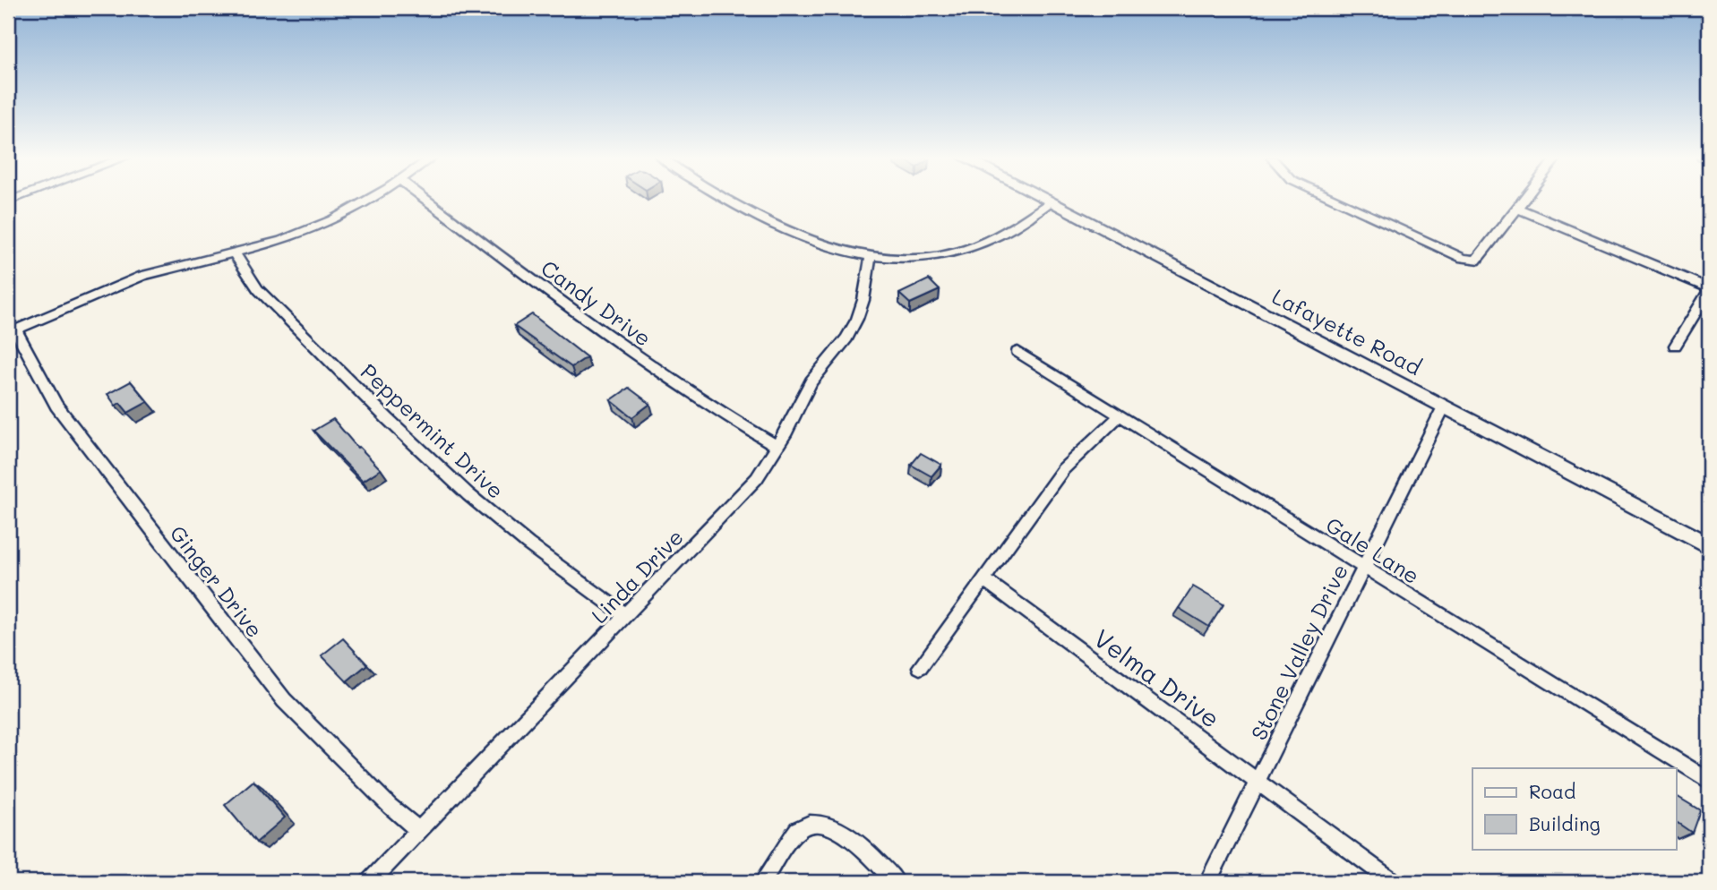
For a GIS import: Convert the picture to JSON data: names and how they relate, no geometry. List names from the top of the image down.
{
  "streets": {
    "main road": ["Lafayette Road"],
    "street": [
      "Candy Drive",
      "Peppermint Drive",
      "Gale Lane",
      "Linda Drive",
      "Ginger Drive",
      "Stone Valley Drive",
      "Velma Drive"
    ]
  },
  "crossings": [
    ["Candy Drive", "Linda Drive"],
    ["Lafayette Road", "Stone Valley Drive"],
    ["Peppermint Drive", "Linda Drive"],
    ["Gale Lane", "Stone Valley Drive"],
    ["Linda Drive", "Ginger Drive"],
    ["Stone Valley Drive", "Velma Drive"]
  ],
  "legend": ["Road", "Building"]
}
